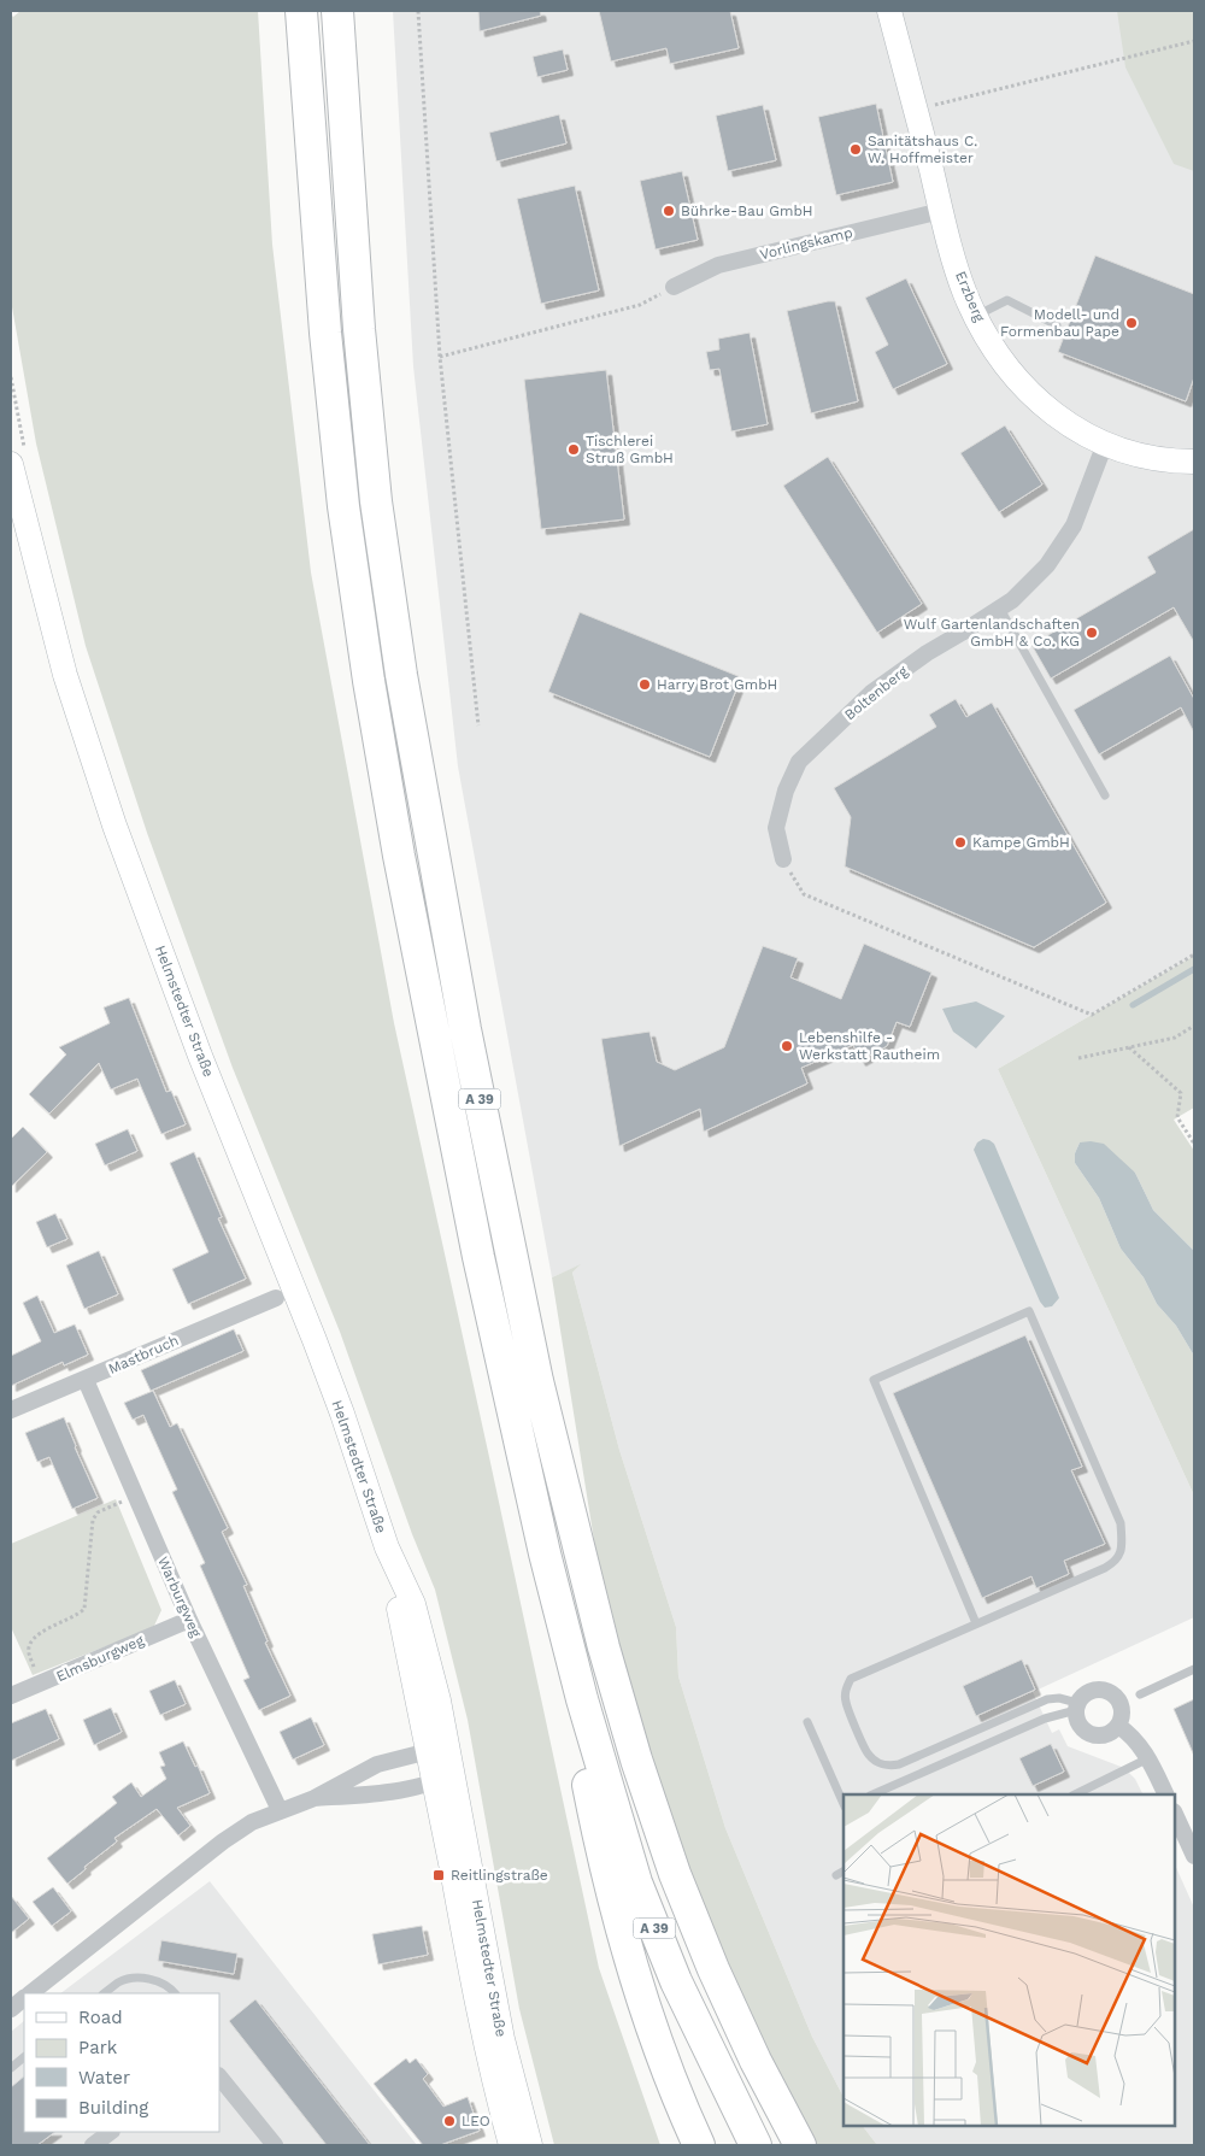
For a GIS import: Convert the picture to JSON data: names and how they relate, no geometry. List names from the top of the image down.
{
  "streets": {
    "highway": ["A 39"],
    "street": [
      "Vorlingskamp",
      "Erzberg",
      "Boltenberg",
      "Helmstedter Straße",
      "Mastbruch",
      "Warburgweg",
      "Elmsburgweg"
    ]
  },
  "crossings": [
    ["Vorlingskamp", "Erzberg"],
    ["Erzberg", "Boltenberg"],
    ["Mastbruch", "Warburgweg"],
    ["Warburgweg", "Elmsburgweg"]
  ],
  "places": {
    "other": [
      "Sanitätshaus C. W. Hoffmeister",
      "Bührke-Bau GmbH",
      "Modell- und Formenbau Pape",
      "Tischlerei Struß GmbH",
      "Wulf Gartenlandschaften GmbH & Co. KG",
      "Harry Brot GmbH",
      "Kampe GmbH",
      "Lebenshilfe - Werkstatt Rautheim",
      "LEO"
    ],
    "transit": ["Reitlingstraße"]
  },
  "legend": [
    "Road",
    "Park",
    "Water",
    "Building"
  ]
}
